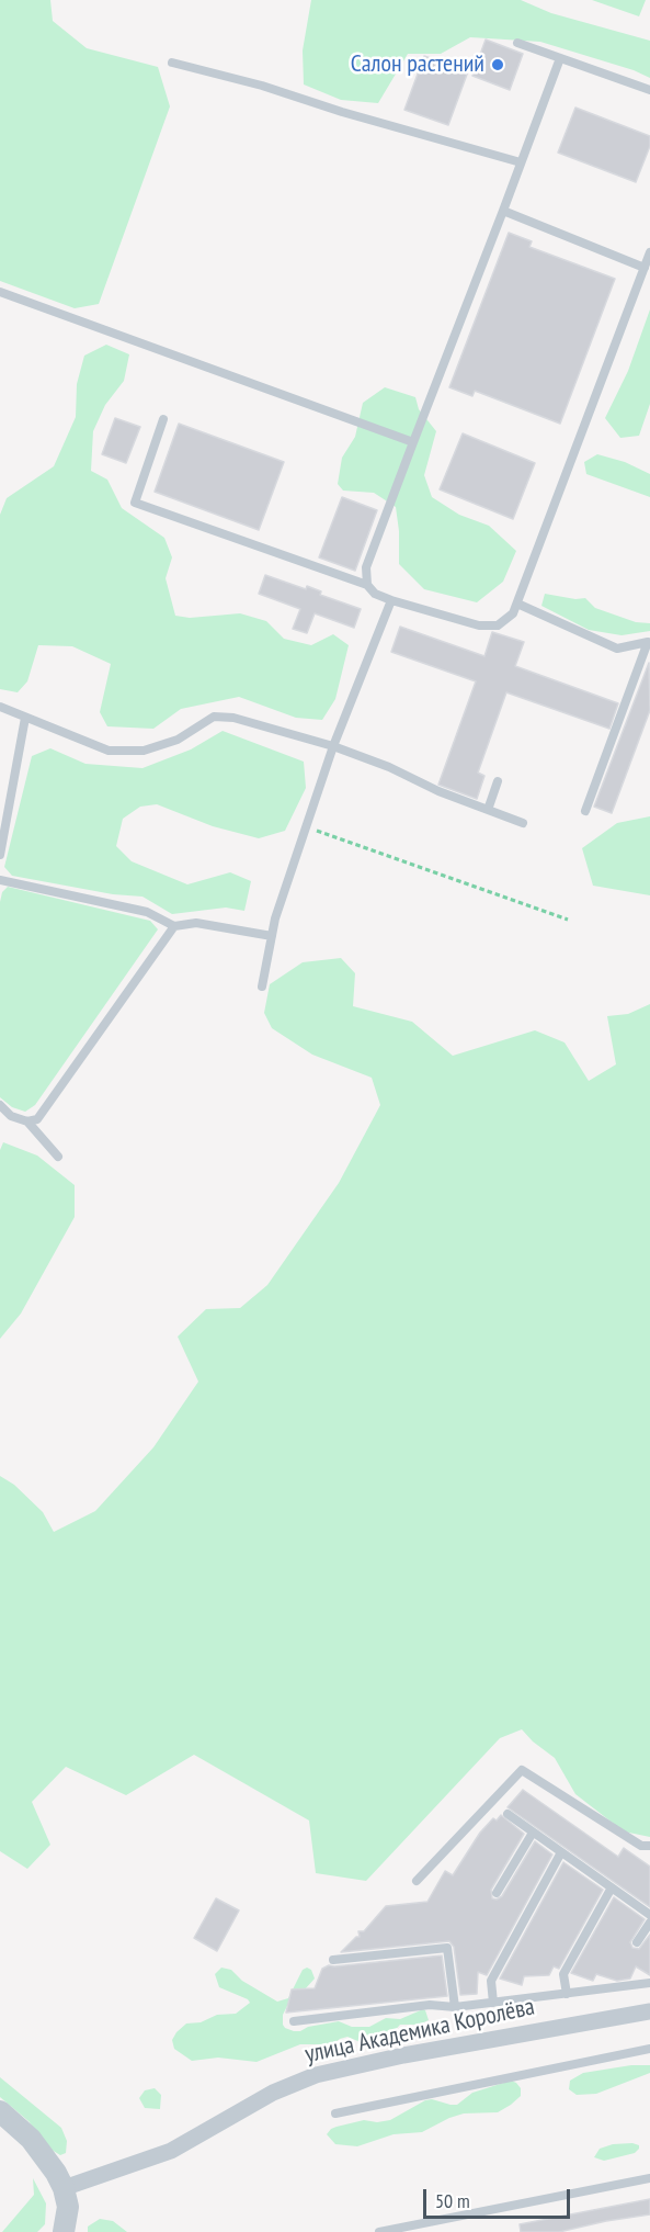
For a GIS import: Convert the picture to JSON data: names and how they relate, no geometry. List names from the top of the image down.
{
  "streets": {
    "street": ["улица Академика Королёва"]
  },
  "places": ["Салон растений"],
  "scale_bar": "50 m"
}
